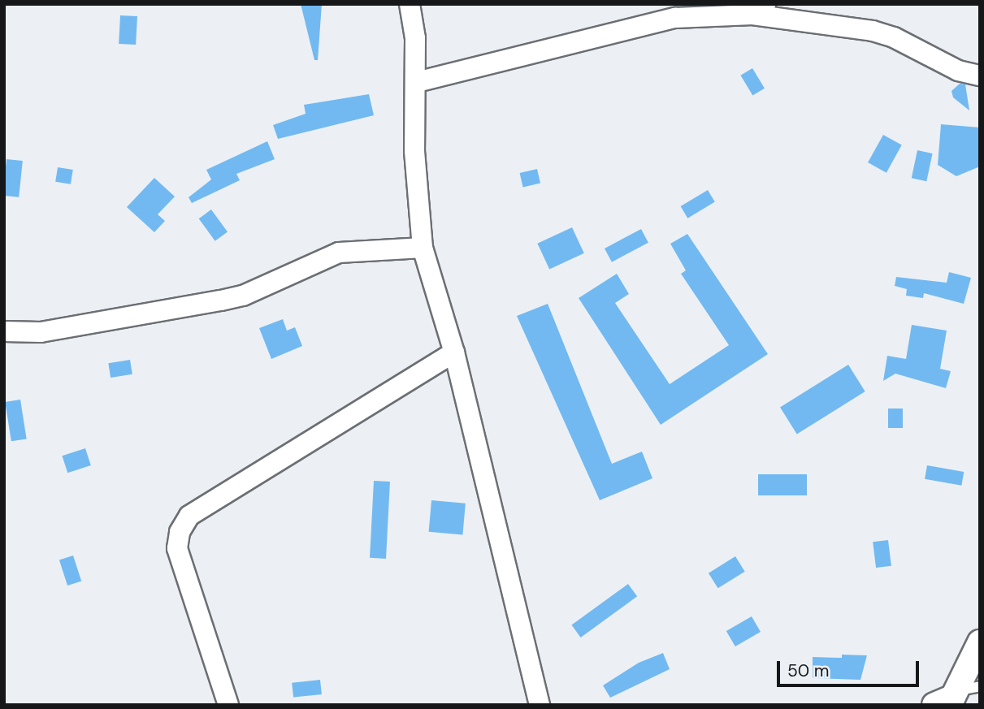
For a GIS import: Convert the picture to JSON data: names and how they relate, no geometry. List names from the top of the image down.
{
  "scale_bar": "50 m"
}
